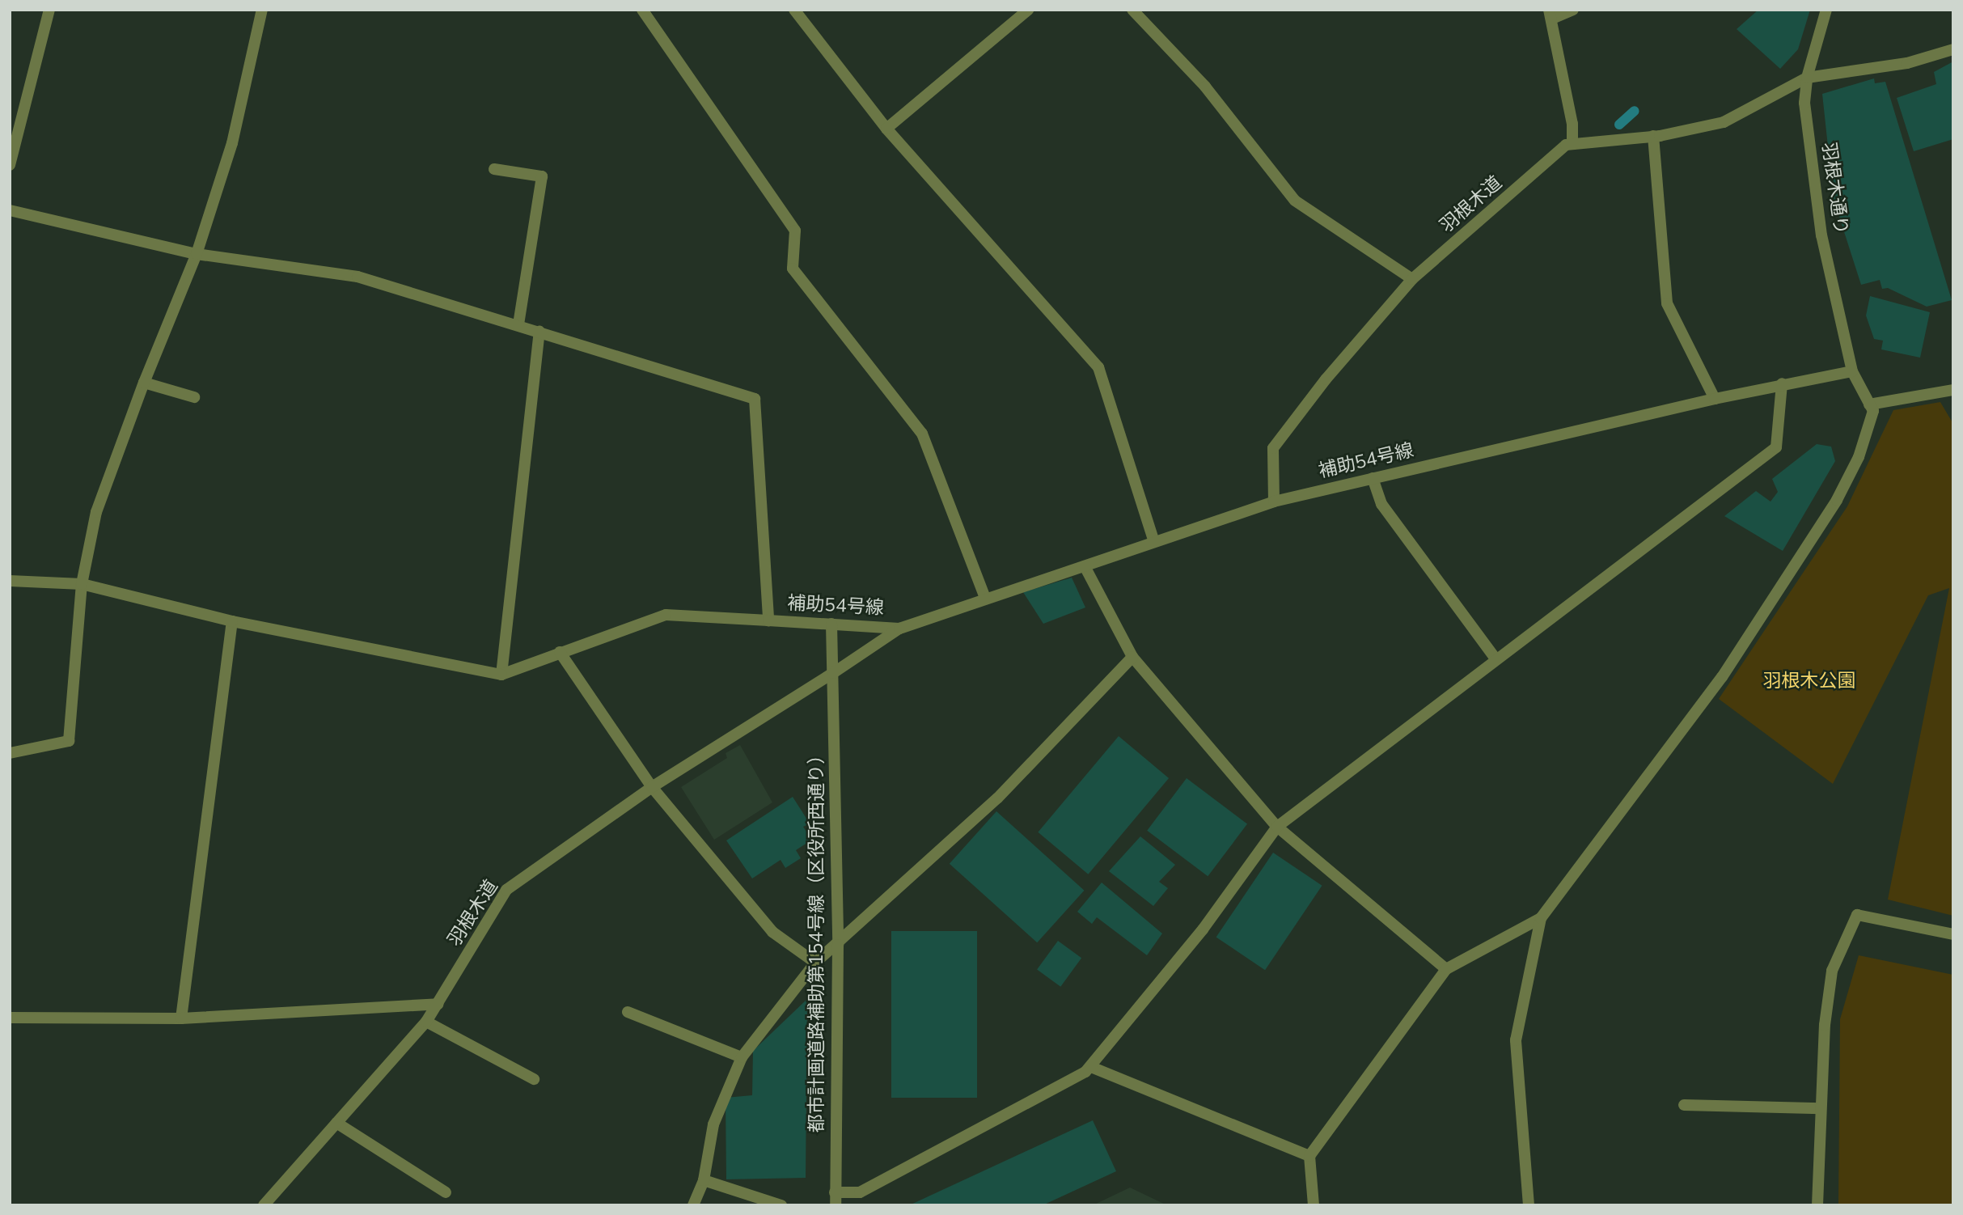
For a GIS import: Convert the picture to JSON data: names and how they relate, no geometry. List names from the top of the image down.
{
  "streets": {
    "street": [
      "羽根木通り",
      "羽根木道",
      "補助54号線",
      "都市計画道路補助第154号線（区役所西通り）"
    ]
  },
  "crossings": [
    ["羽根木通り", "補助54号線"],
    ["羽根木道", "補助54号線"],
    ["羽根木道", "都市計画道路補助第154号線（区役所西通り）"],
    ["補助54号線", "都市計画道路補助第154号線（区役所西通り）"]
  ],
  "parks": ["羽根木公園"]
}
